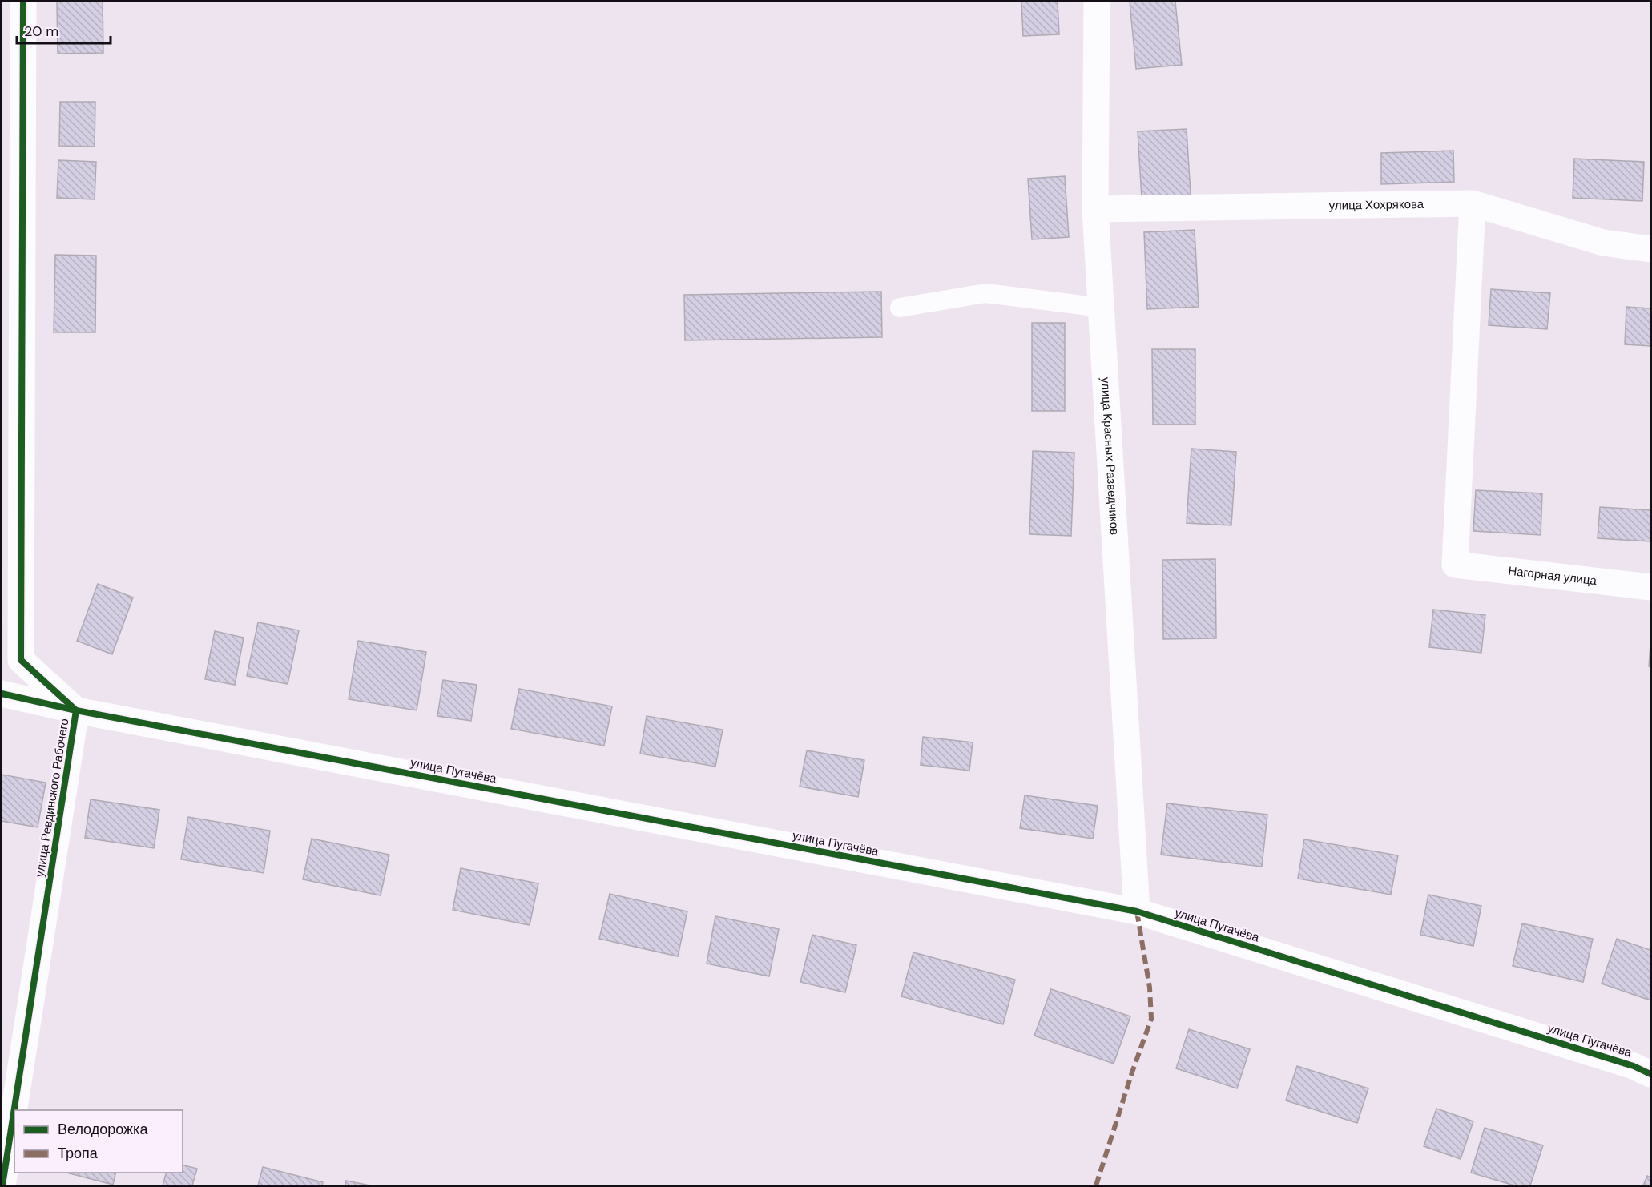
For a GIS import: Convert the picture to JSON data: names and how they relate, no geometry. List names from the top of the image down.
{
  "streets": {
    "street": [
      "улица Хохрякова",
      "улица Красных Разведчиков",
      "Нагорная улица",
      "улица Пугачёва",
      "улица Ревдинского Рабочего"
    ]
  },
  "crossings": [
    ["улица Хохрякова", "улица Красных Разведчиков"],
    ["улица Хохрякова", "Нагорная улица"],
    ["улица Красных Разведчиков", "улица Пугачёва"],
    ["улица Пугачёва", "улица Ревдинского Рабочего"]
  ],
  "legend": ["Велодорожка", "Тропа"],
  "scale_bar": "20 m"
}
